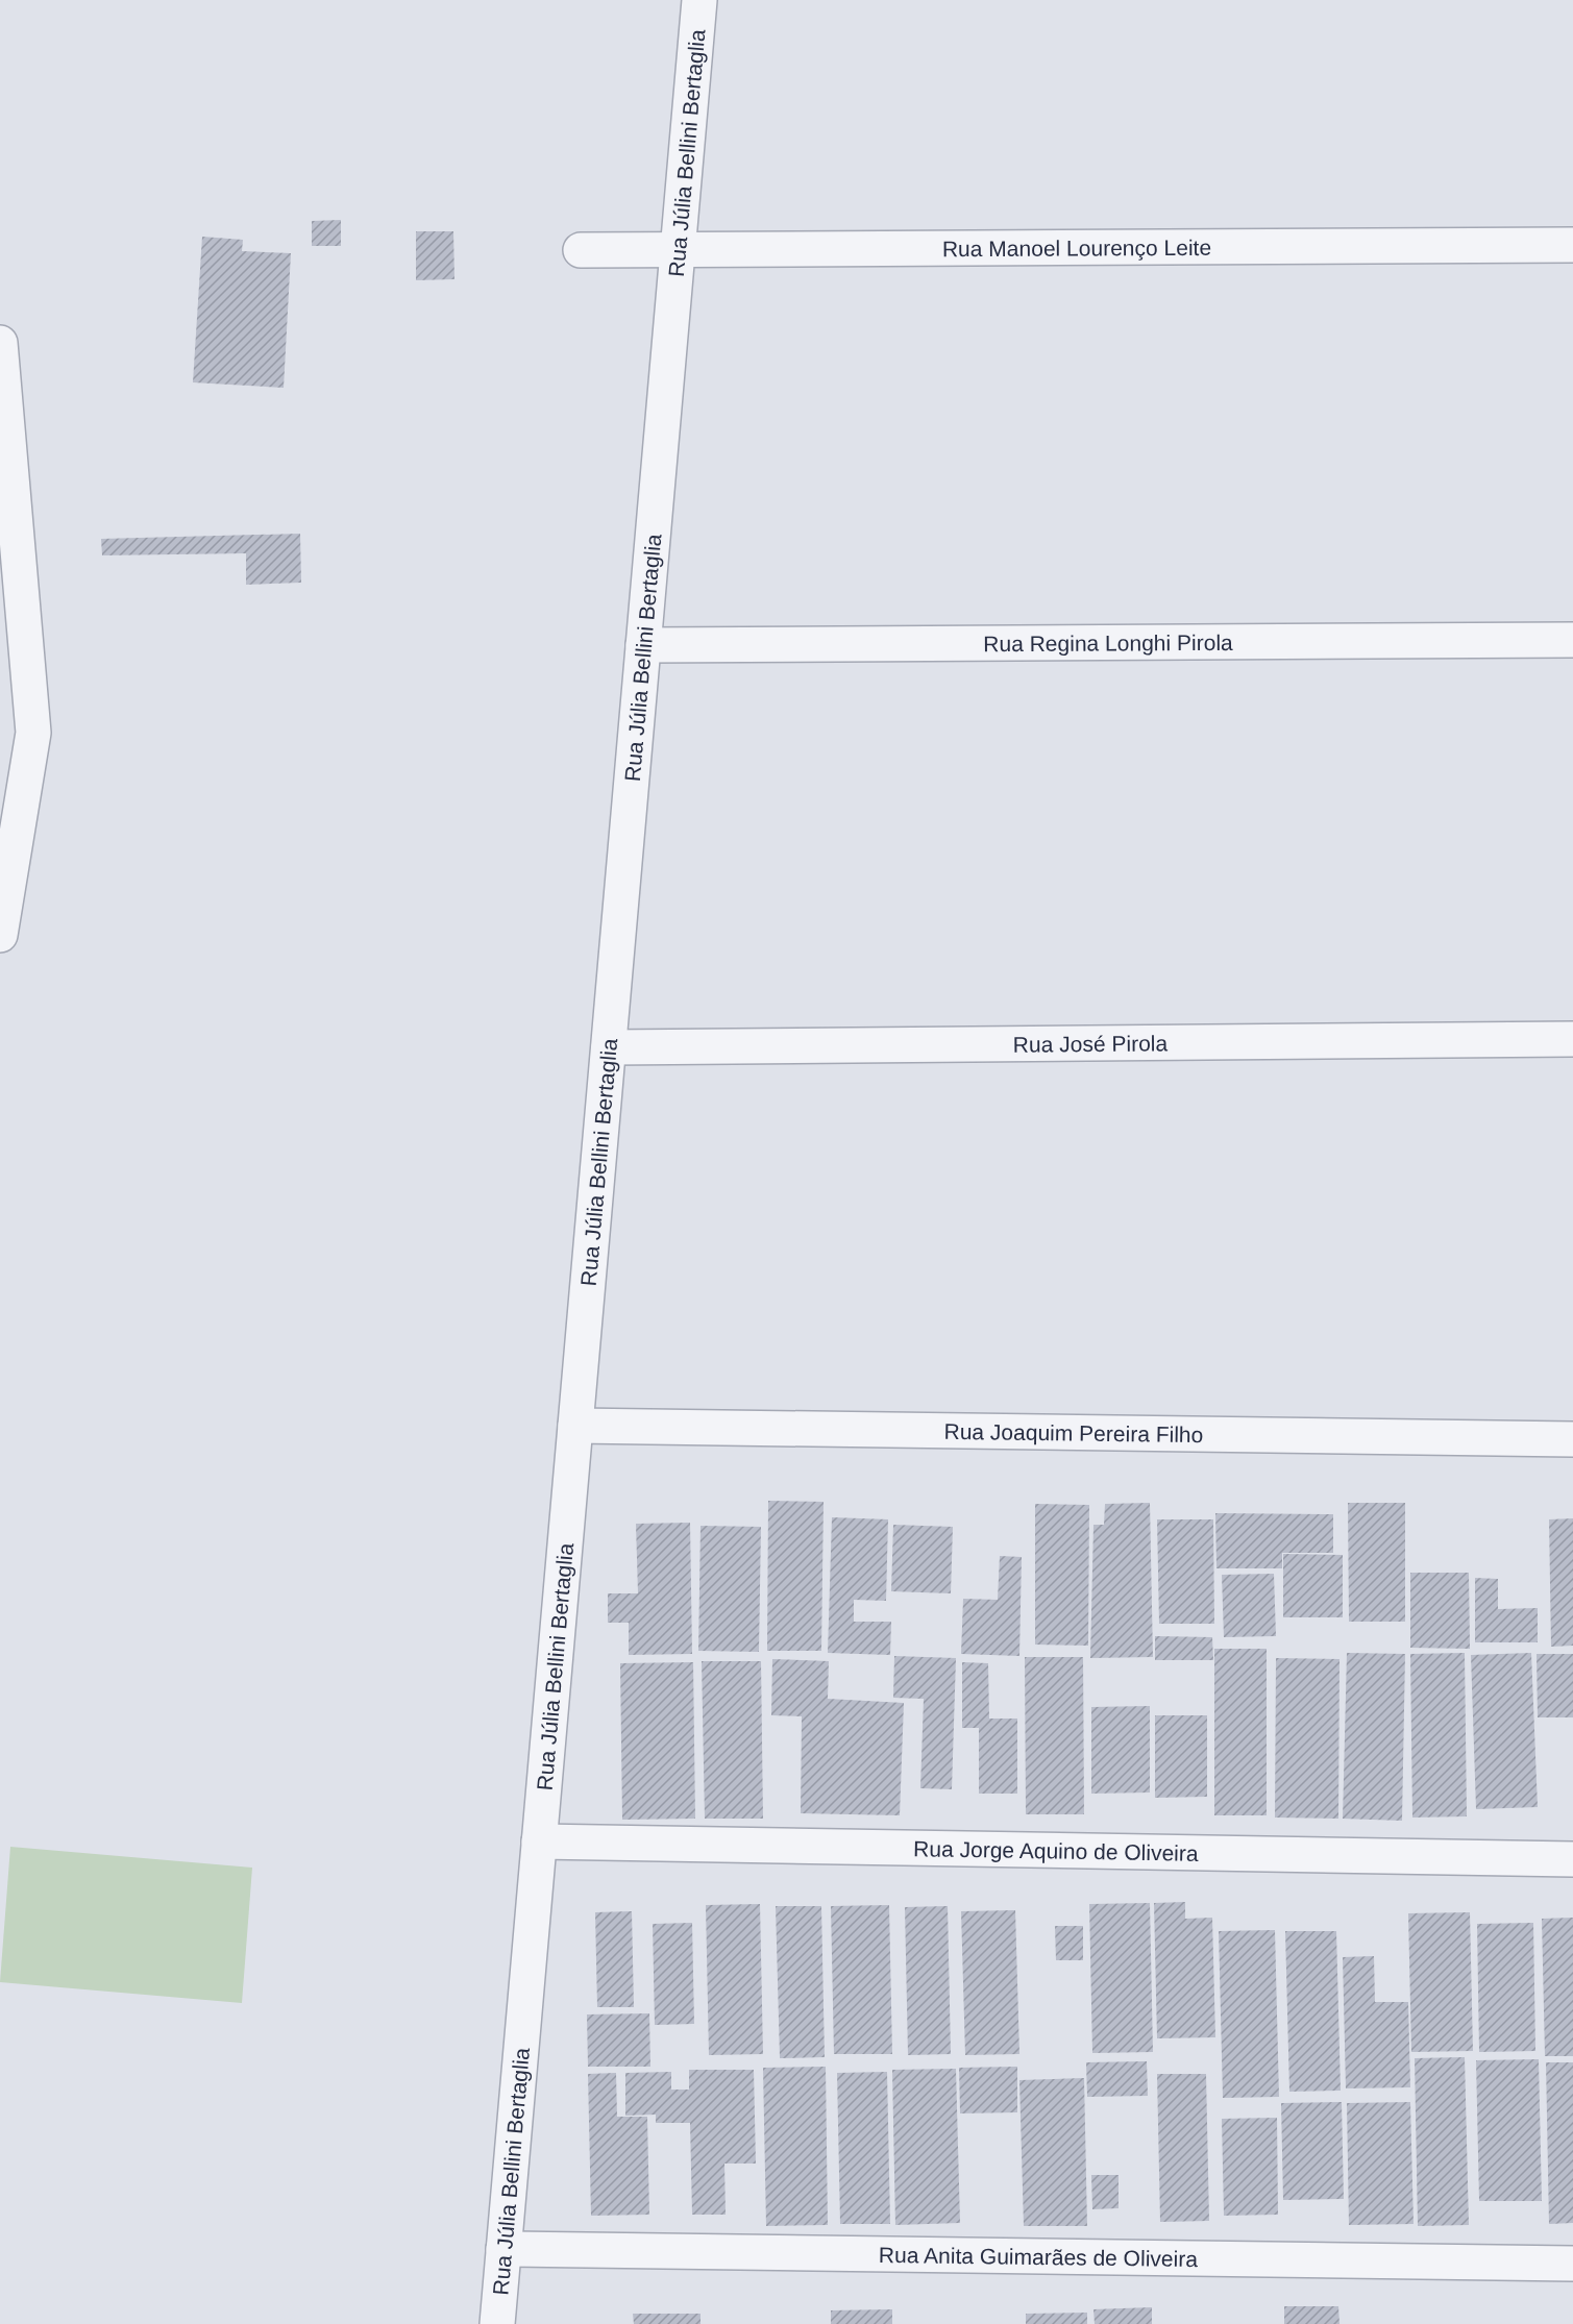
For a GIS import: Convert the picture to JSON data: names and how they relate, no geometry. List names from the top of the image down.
{
  "streets": {
    "street": [
      "Rua Júlia Bellini Bertaglia",
      "Rua Manoel Lourenço Leite",
      "Rua Regina Longhi Pirola",
      "Rua José Pirola",
      "Rua Joaquim Pereira Filho",
      "Rua Jorge Aquino de Oliveira",
      "Rua Anita Guimarães de Oliveira"
    ]
  },
  "crossings": [
    ["Rua Júlia Bellini Bertaglia", "Rua Manoel Lourenço Leite"],
    ["Rua Júlia Bellini Bertaglia", "Rua Regina Longhi Pirola"],
    ["Rua Júlia Bellini Bertaglia", "Rua José Pirola"],
    ["Rua Júlia Bellini Bertaglia", "Rua Joaquim Pereira Filho"],
    ["Rua Júlia Bellini Bertaglia", "Rua Jorge Aquino de Oliveira"],
    ["Rua Júlia Bellini Bertaglia", "Rua Anita Guimarães de Oliveira"]
  ]
}
